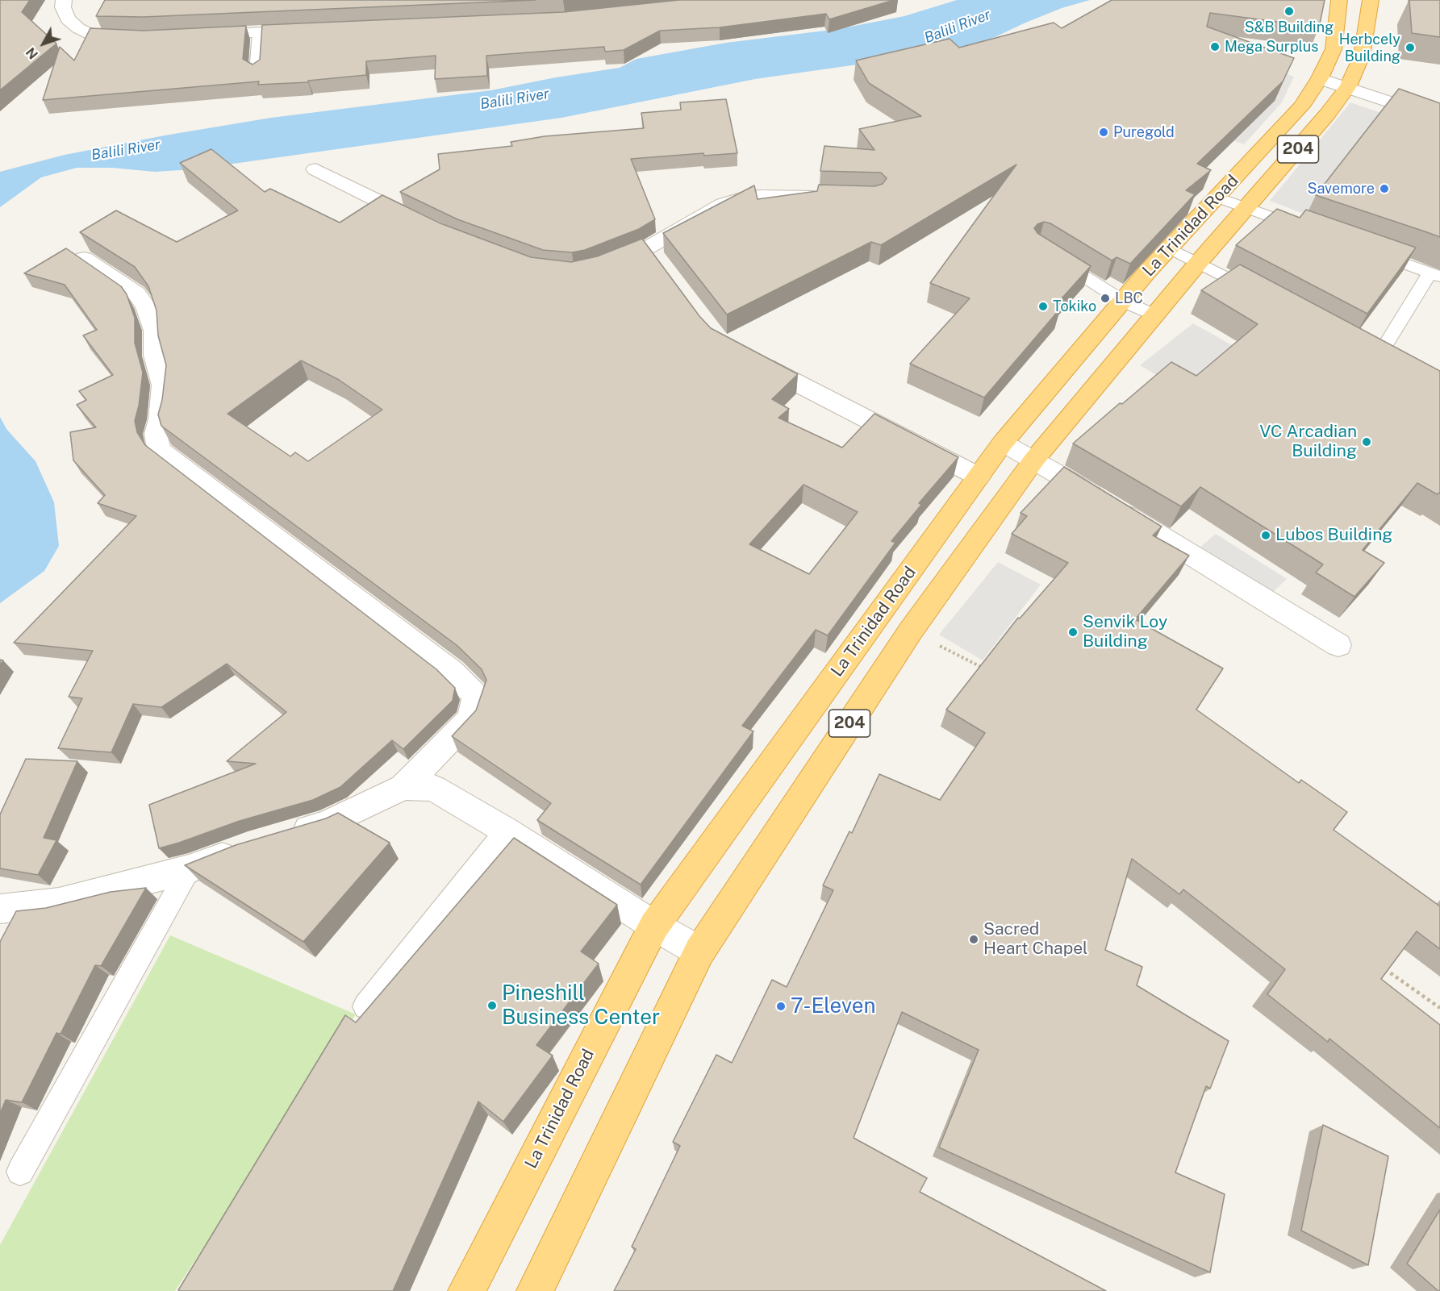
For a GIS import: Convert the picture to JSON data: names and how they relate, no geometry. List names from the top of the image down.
{
  "streets": {
    "highway": ["204", "La Trinidad Road"]
  },
  "water": ["Balili River"],
  "places": [
    "S&B Building",
    "Mega Surplus",
    "Herbcely Building",
    "Puregold",
    "Savemore",
    "LBC",
    "Tokiko",
    "VC Arcadian Building",
    "Lubos Building",
    "Senvik Loy Building",
    "Sacred Heart Chapel",
    "Pineshill Business Center",
    "7-Eleven"
  ],
  "north": "bottom left"
}
